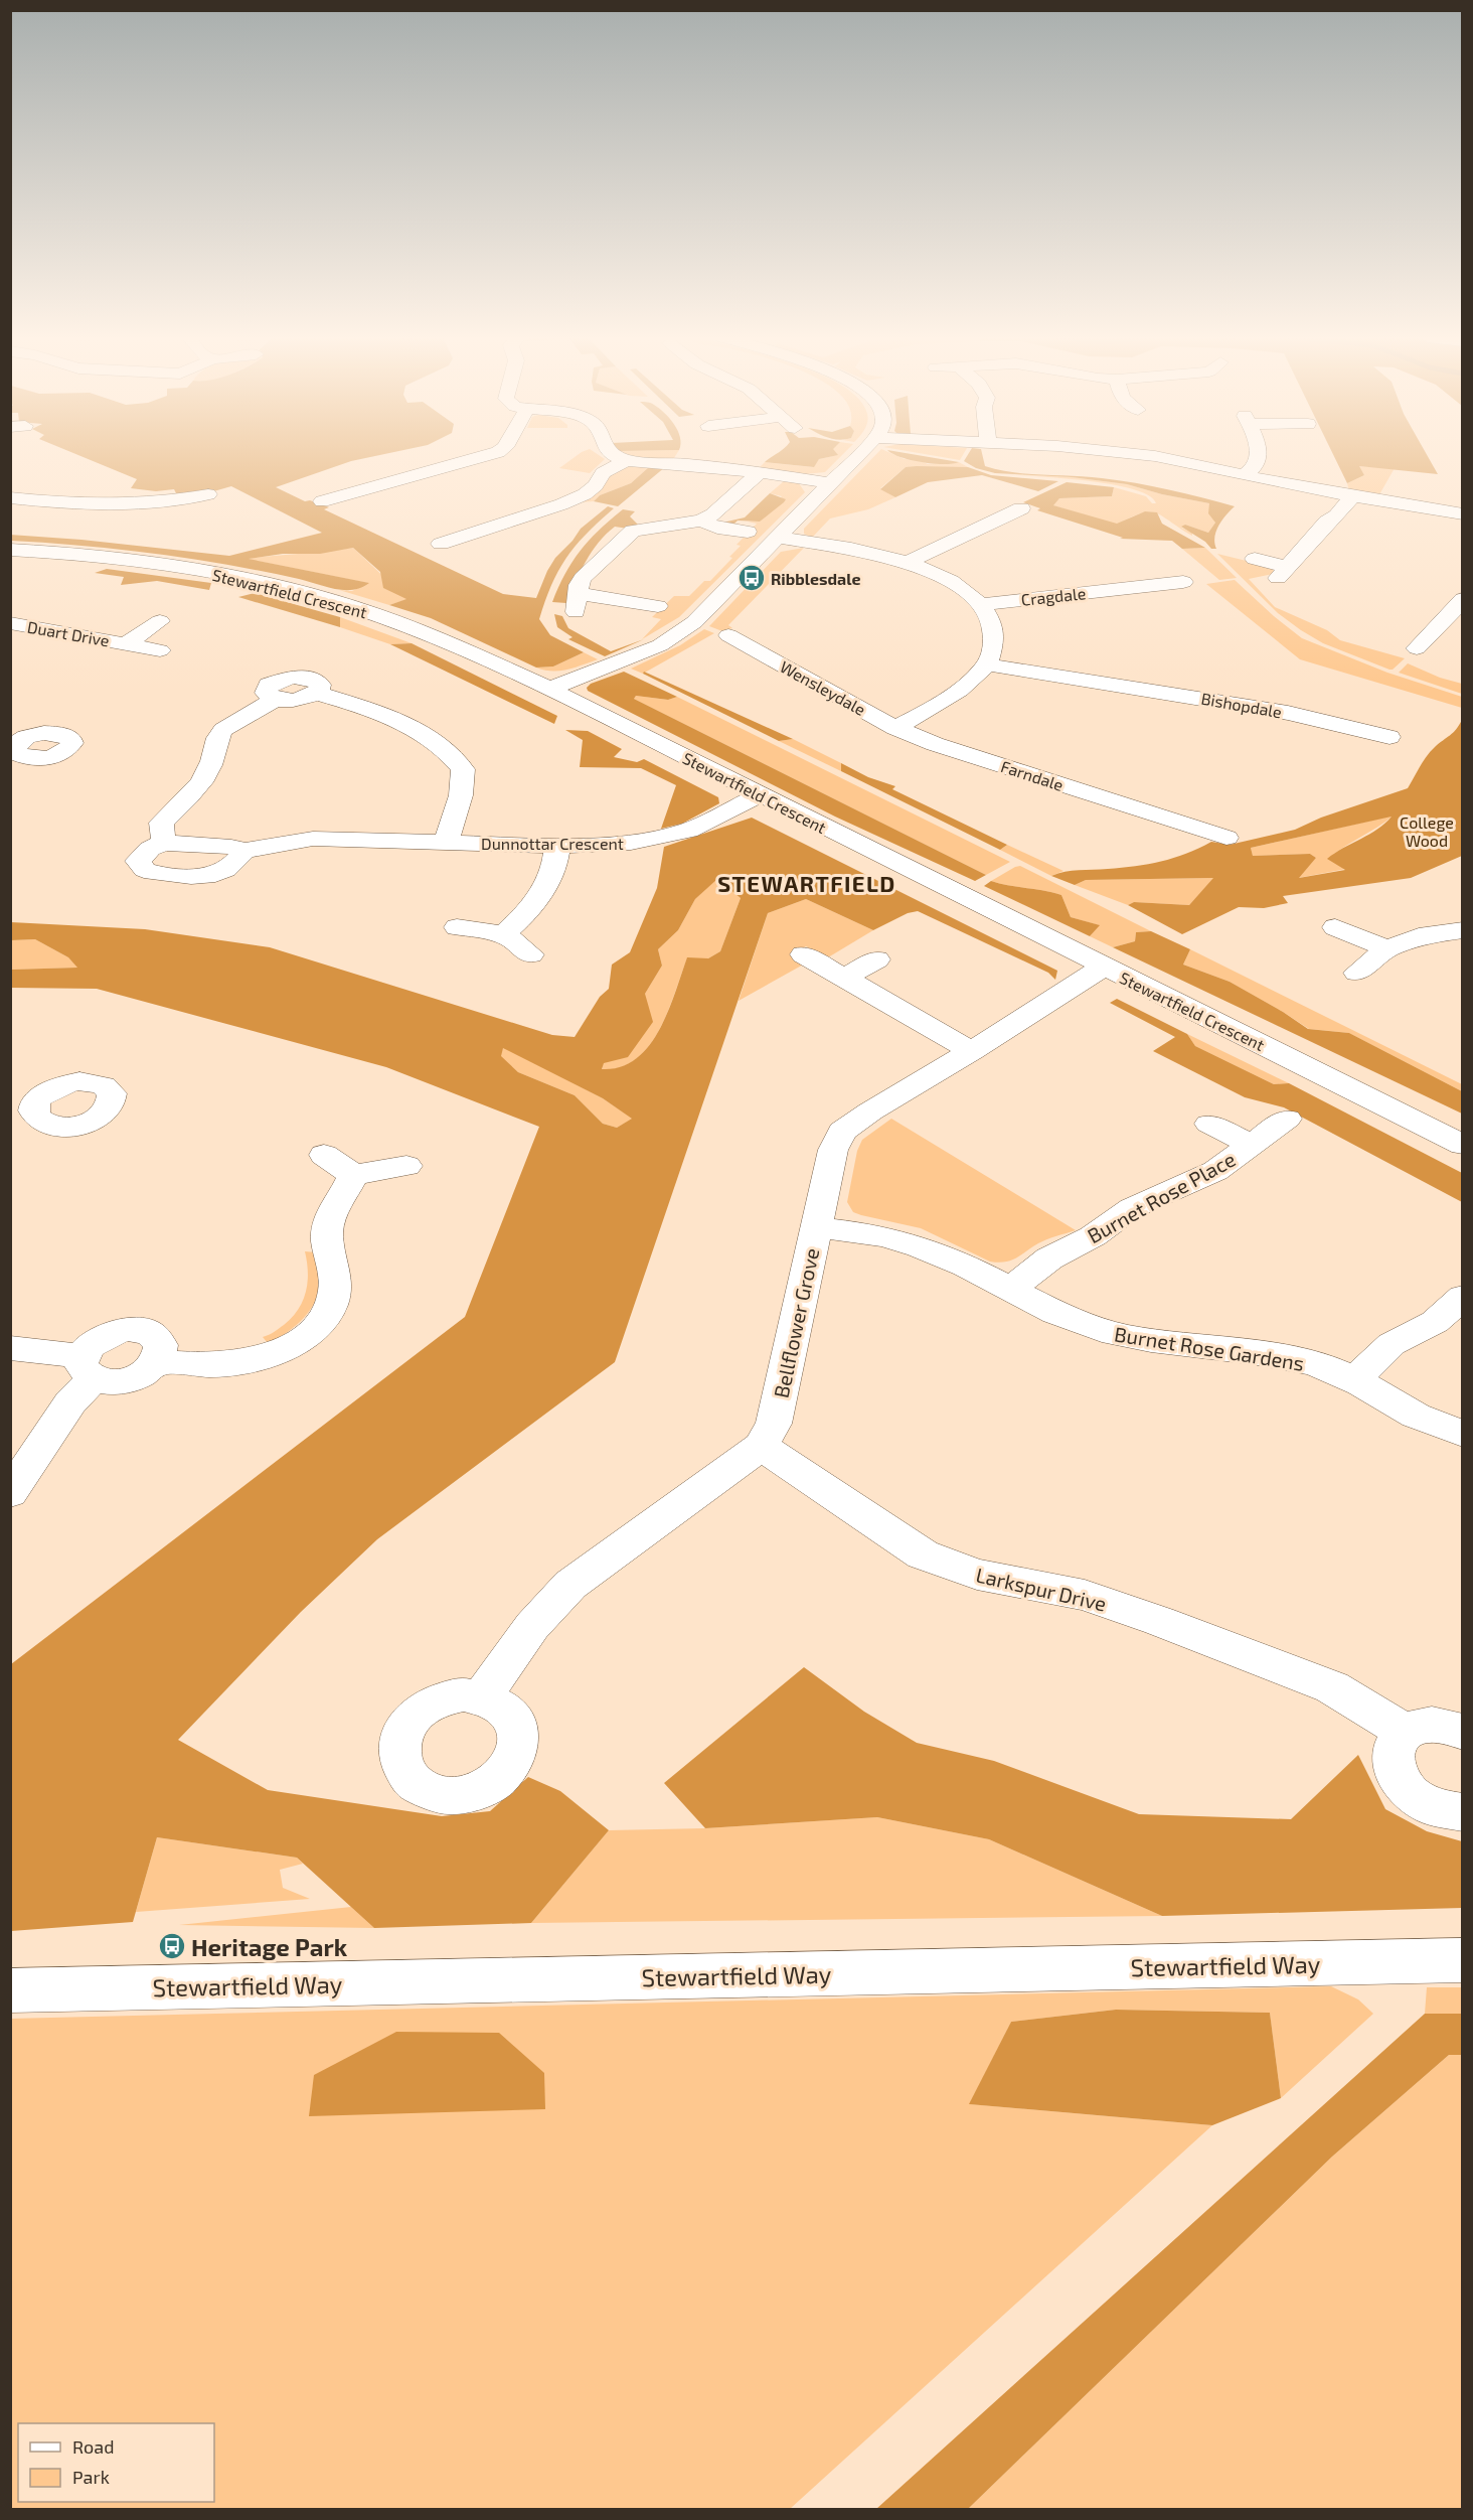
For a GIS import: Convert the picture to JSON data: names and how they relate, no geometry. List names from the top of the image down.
{
  "streets": {
    "street": [
      "Stewartfield Crescent",
      "Cragdale",
      "Duart Drive",
      "Wensleydale",
      "Bishopdale",
      "Farndale",
      "Dunnottar Crescent",
      "Burnet Rose Place",
      "Bellflower Grove",
      "Burnet Rose Gardens",
      "Larkspur Drive",
      "Stewartfield Way"
    ]
  },
  "crossings": [
    ["Stewartfield Crescent", "Dunnottar Crescent"],
    ["Stewartfield Crescent", "Bellflower Grove"],
    ["Wensleydale", "Farndale"],
    ["Burnet Rose Place", "Burnet Rose Gardens"],
    ["Bellflower Grove", "Burnet Rose Gardens"],
    ["Bellflower Grove", "Larkspur Drive"]
  ],
  "districts": ["STEWARTFIELD"],
  "parks": ["College Wood"],
  "places": {
    "bus stop": ["Ribblesdale", "Heritage Park"]
  },
  "legend": ["Road", "Park"]
}
